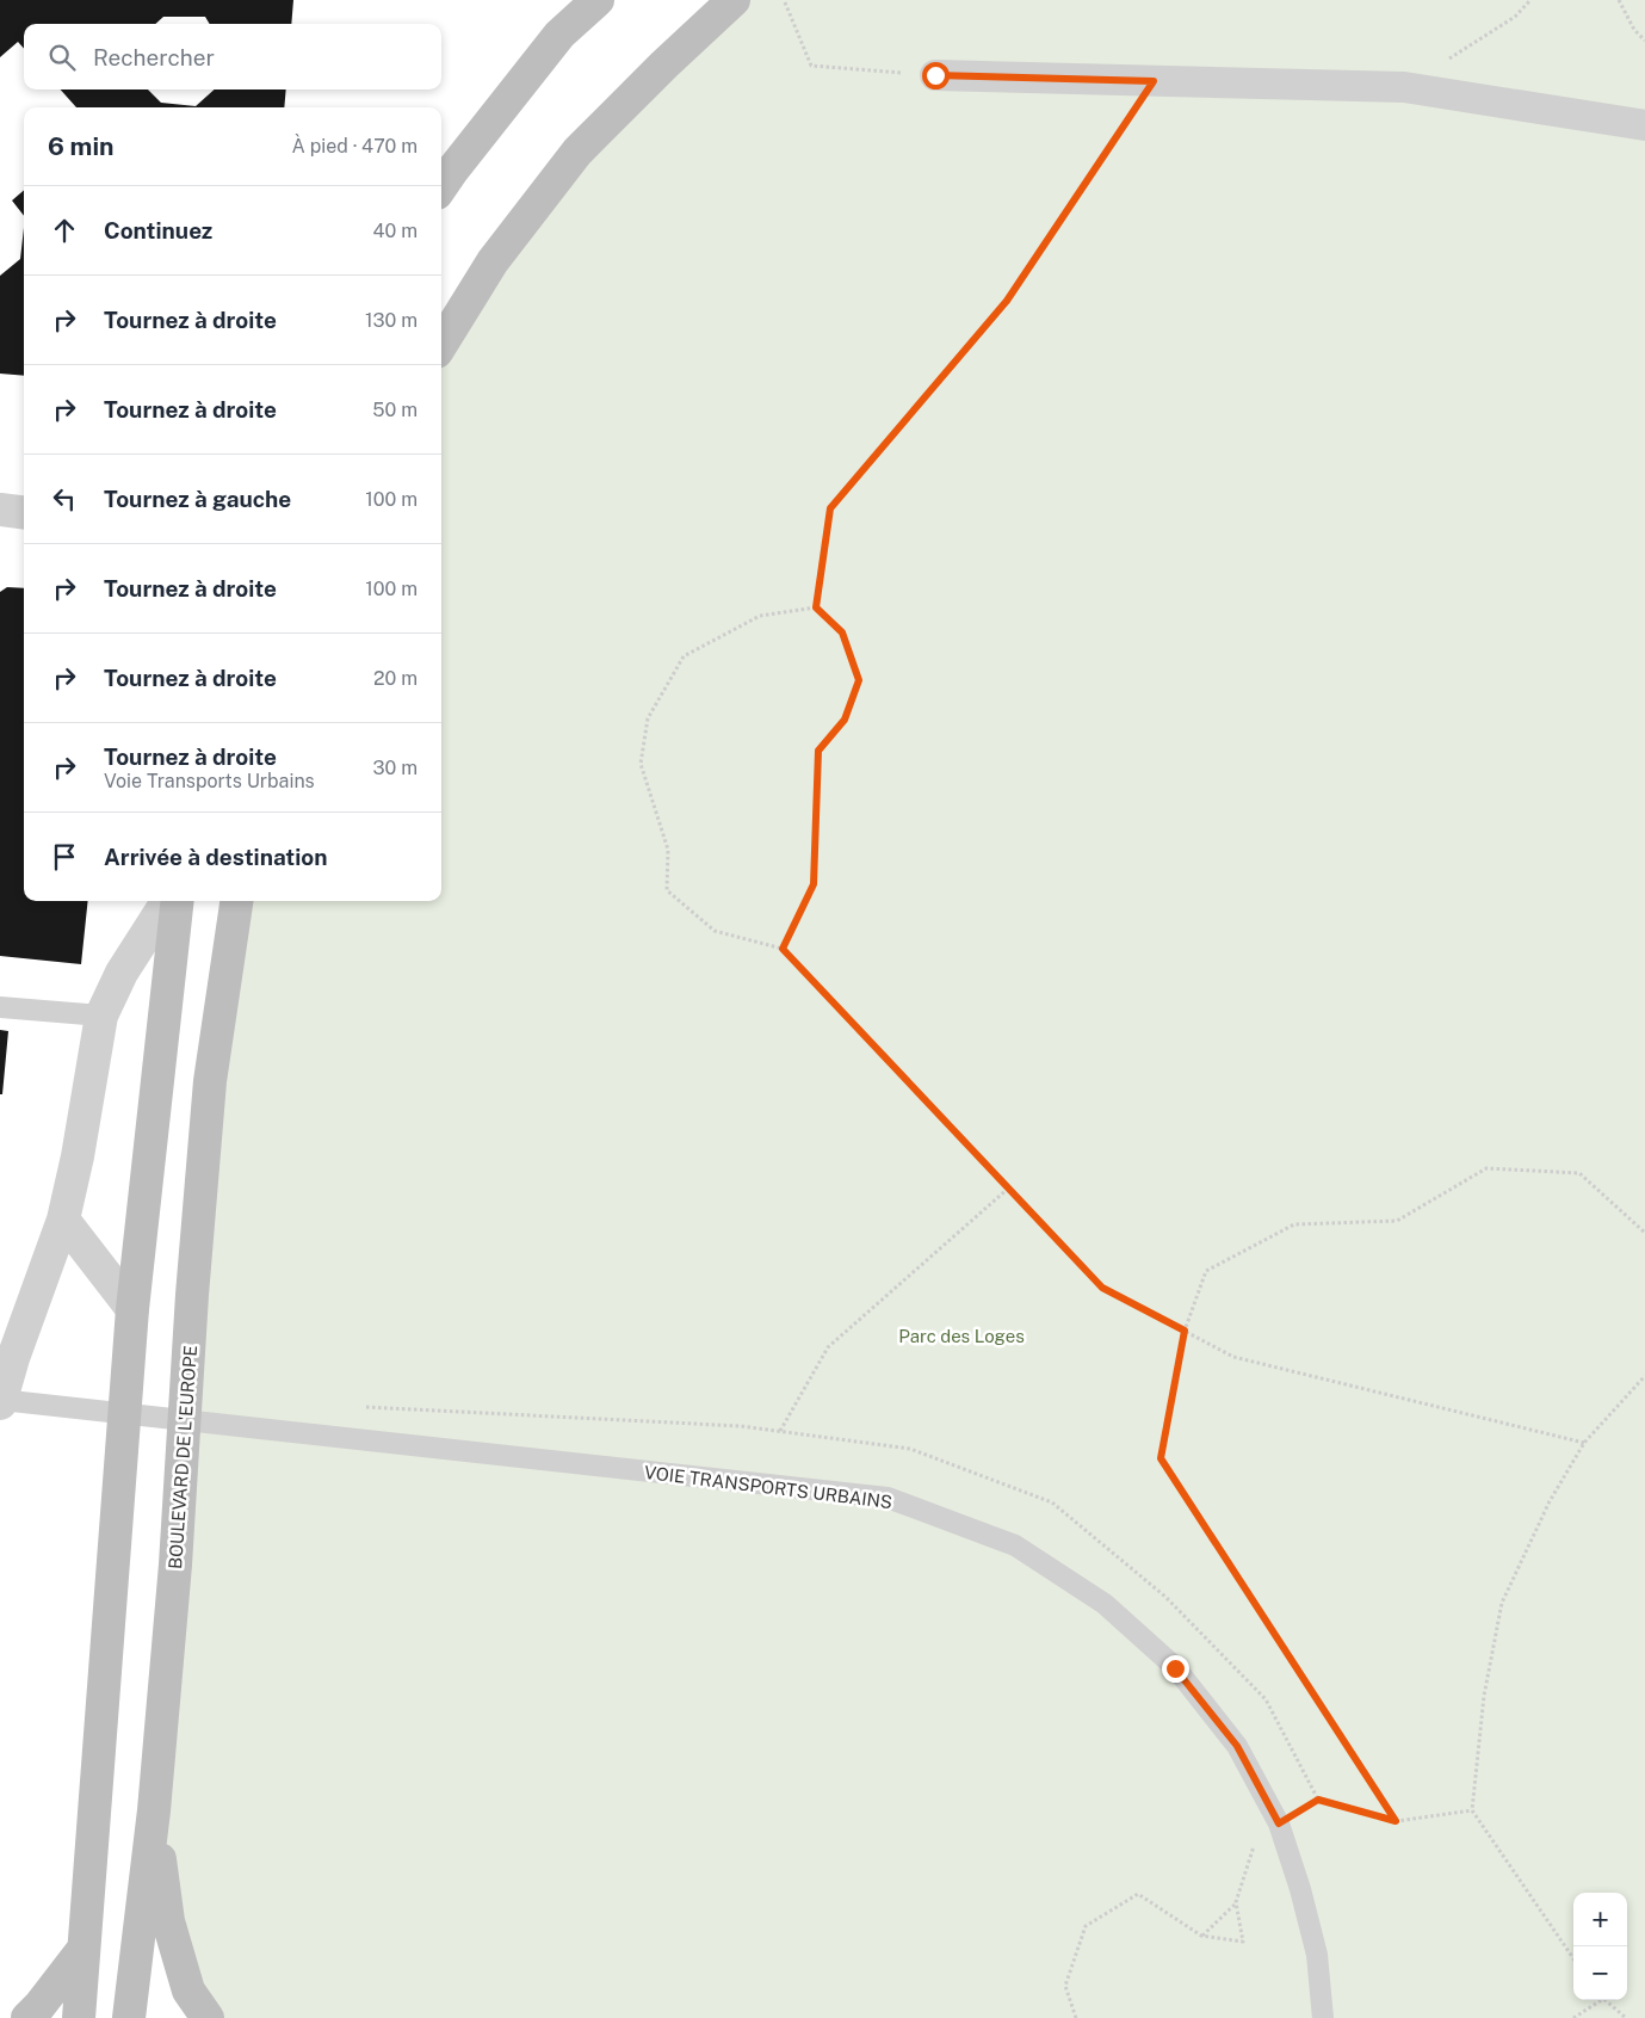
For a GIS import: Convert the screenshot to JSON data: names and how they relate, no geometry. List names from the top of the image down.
{
  "streets": {
    "main road": ["BOULEVARD DE L'EUROPE"],
    "lane": ["VOIE TRANSPORTS URBAINS"]
  },
  "parks": ["Parc des Loges"],
  "page": {
    "search": "Rechercher",
    "heading": ["6 min", "À pied · 470 m"],
    "list": [
      ["Continuez", "40 m"],
      ["Tournez à droite", "130 m"],
      ["Tournez à droite", "50 m"],
      ["Tournez à gauche", "100 m"],
      ["Tournez à droite", "100 m"],
      ["Tournez à droite", "20 m"],
      ["Tournez à droite", "Voie Transports Urbains", "30 m"],
      "Arrivée à destination"
    ],
    "map_buttons": ["+", "−"]
  }
}
